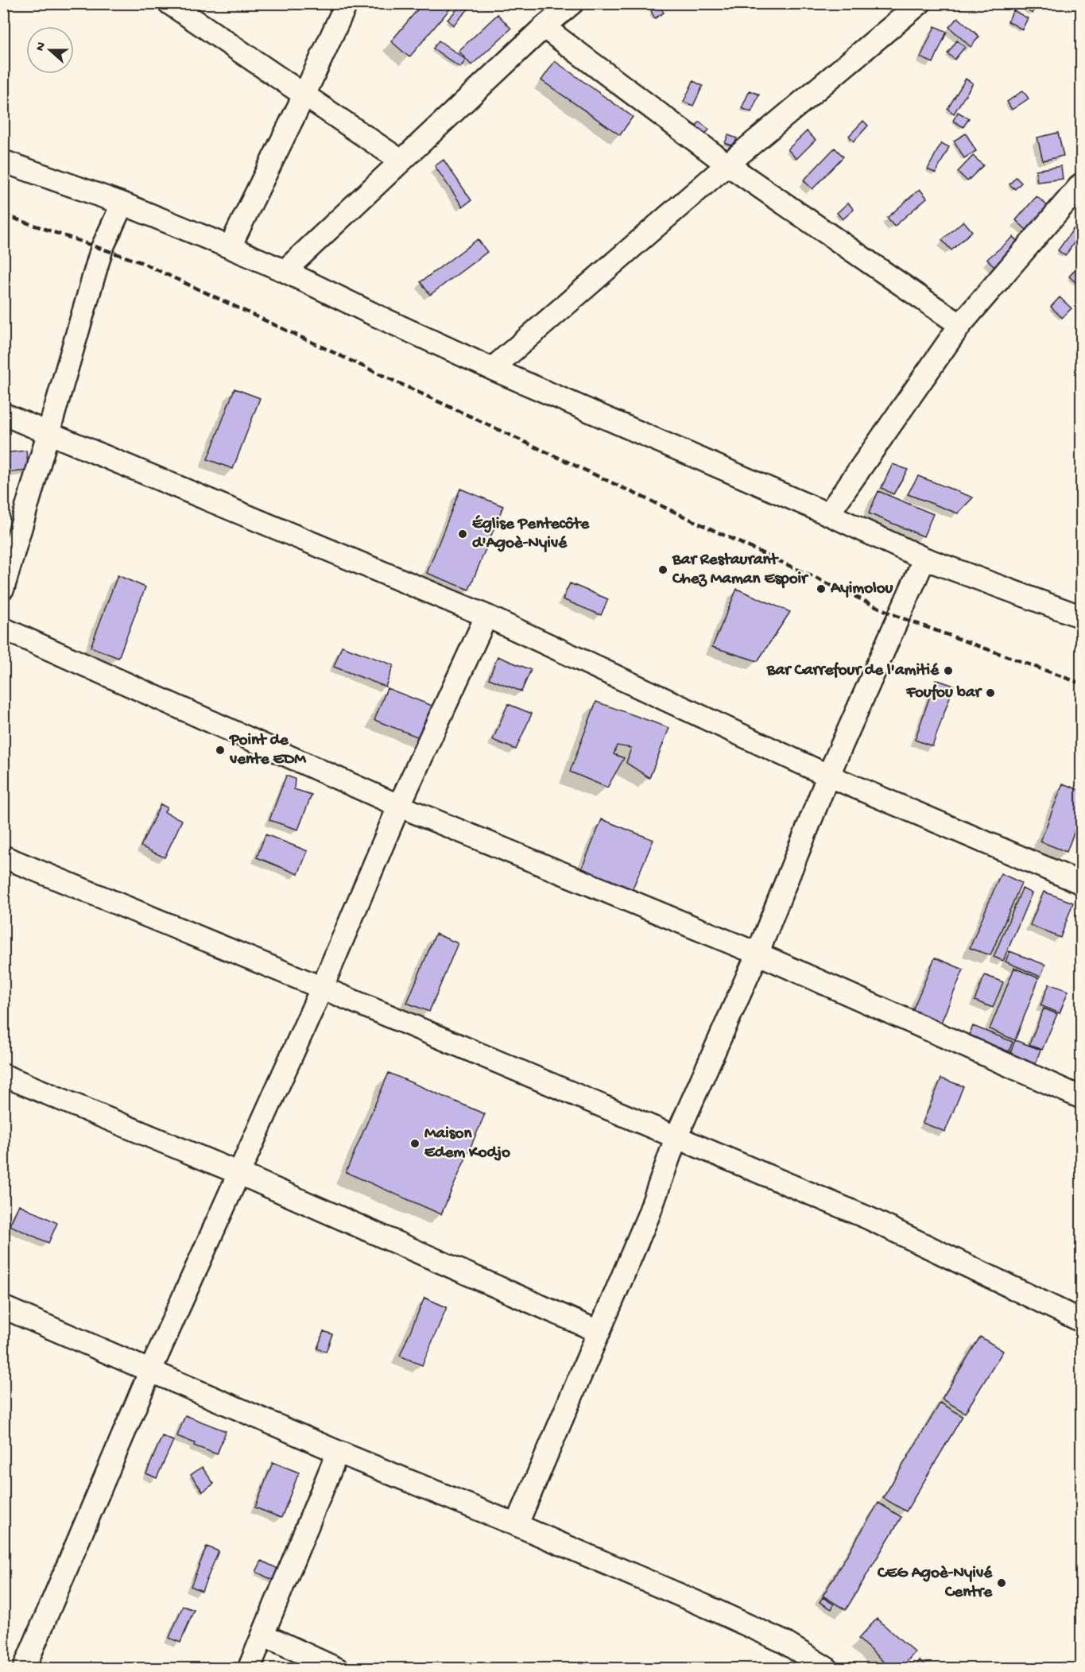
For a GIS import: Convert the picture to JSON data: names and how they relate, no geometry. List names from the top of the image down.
{
  "places": [
    "Église Pentecôte d'Agoè-Nyivé",
    "Bar Restaurant Chez Maman Espoir",
    "Ayimolou",
    "Bar Carrefour de l'amitié",
    "Foufou bar",
    "Point de vente EDM",
    "Maison Edem Kodjo",
    "CEG Agoè-Nyivé Centre"
  ],
  "north": "left"
}
